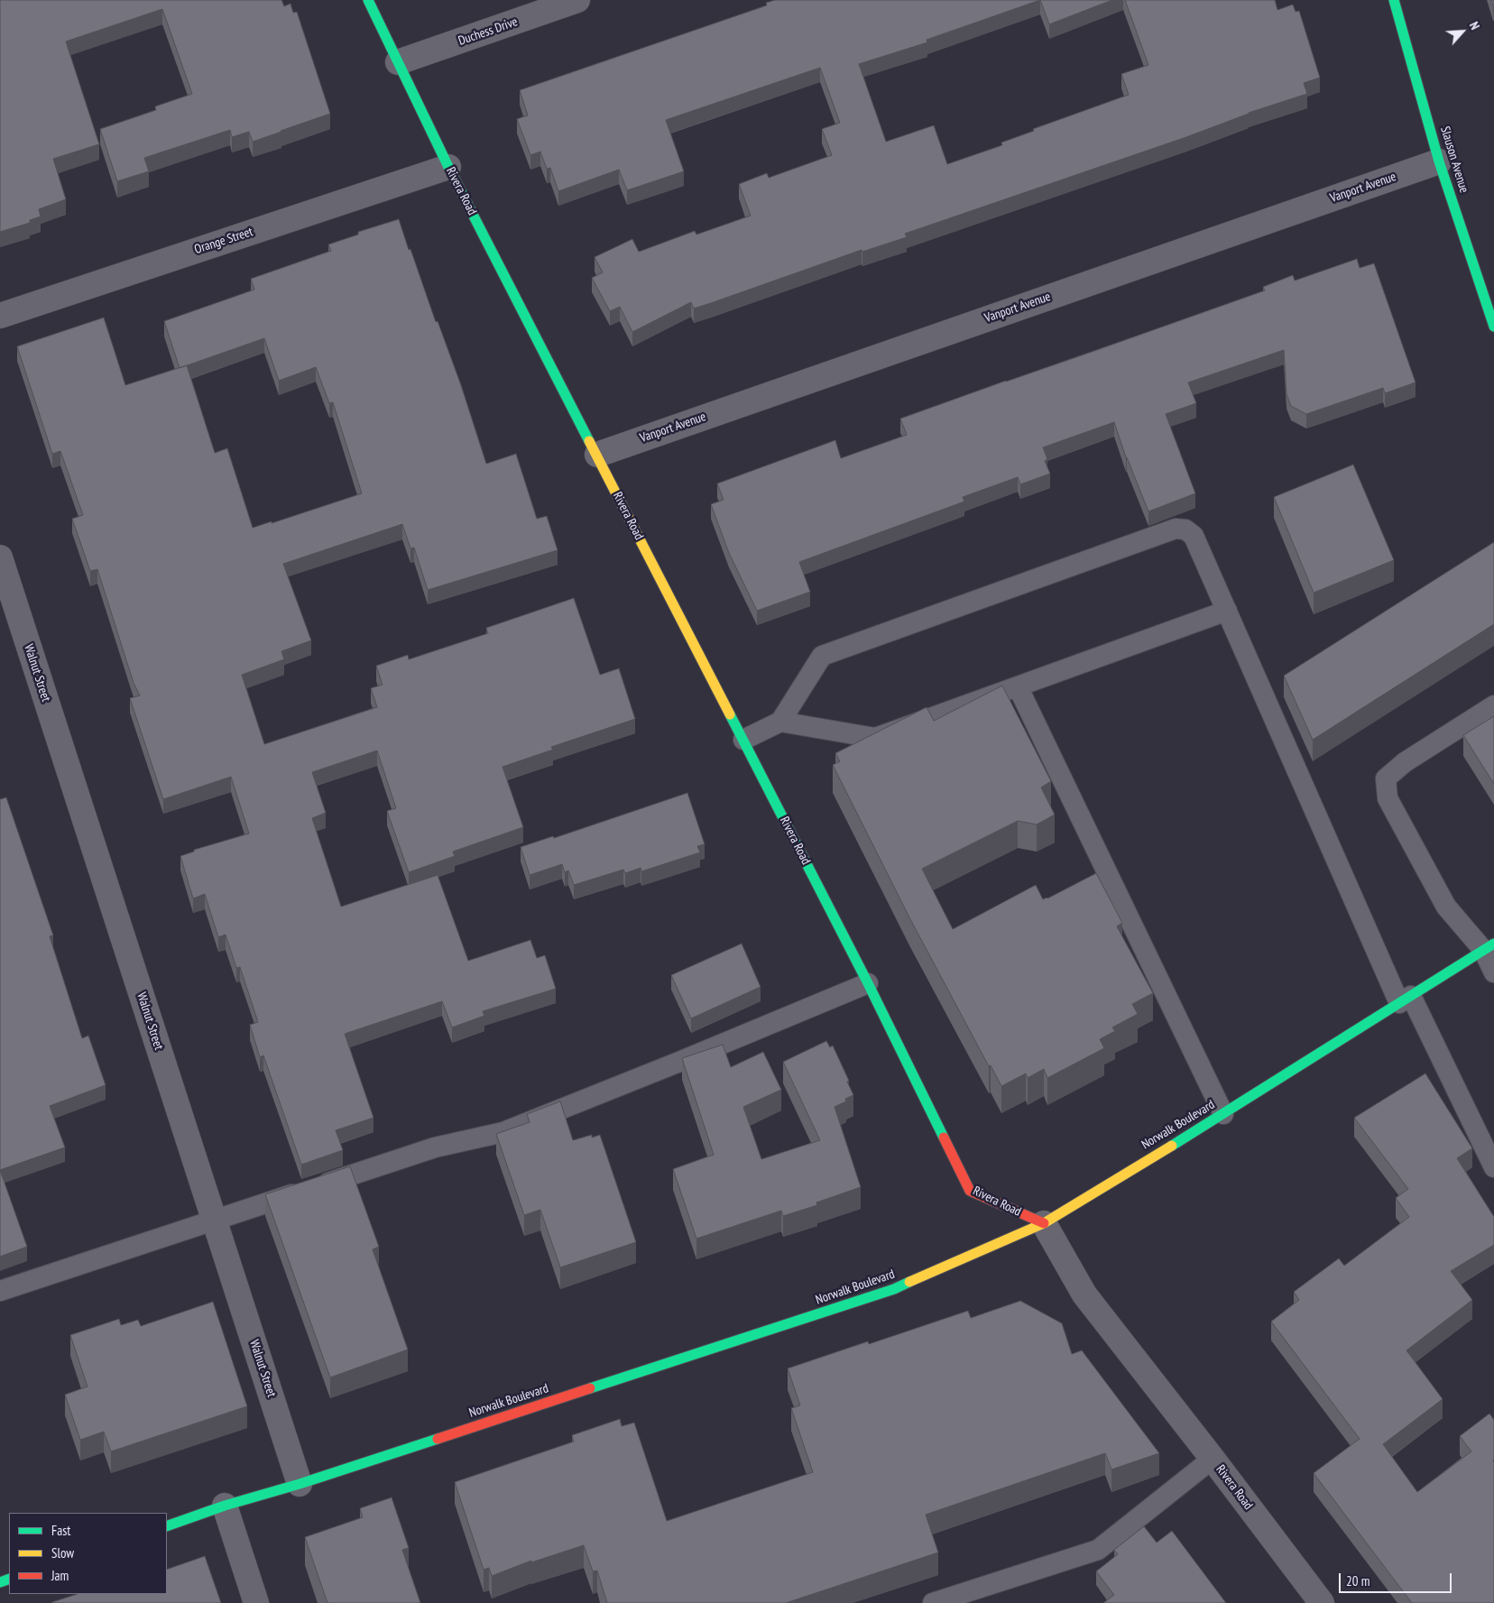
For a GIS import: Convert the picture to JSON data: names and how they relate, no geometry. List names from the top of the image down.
{
  "streets": {
    "main road": ["Slauson Avenue", "Rivera Road", "Norwalk Boulevard"],
    "street": [
      "Duchess Drive",
      "Vanport Avenue",
      "Orange Street",
      "Walnut Street"
    ]
  },
  "crossings": [
    ["Duchess Drive", "Rivera Road"],
    ["Slauson Avenue", "Vanport Avenue"],
    ["Vanport Avenue", "Rivera Road"],
    ["Rivera Road", "Orange Street"],
    ["Rivera Road", "Norwalk Boulevard"],
    ["Walnut Street", "Norwalk Boulevard"]
  ],
  "legend": ["Fast", "Slow", "Jam"],
  "scale_bar": "20 m",
  "north": "top right"
}
